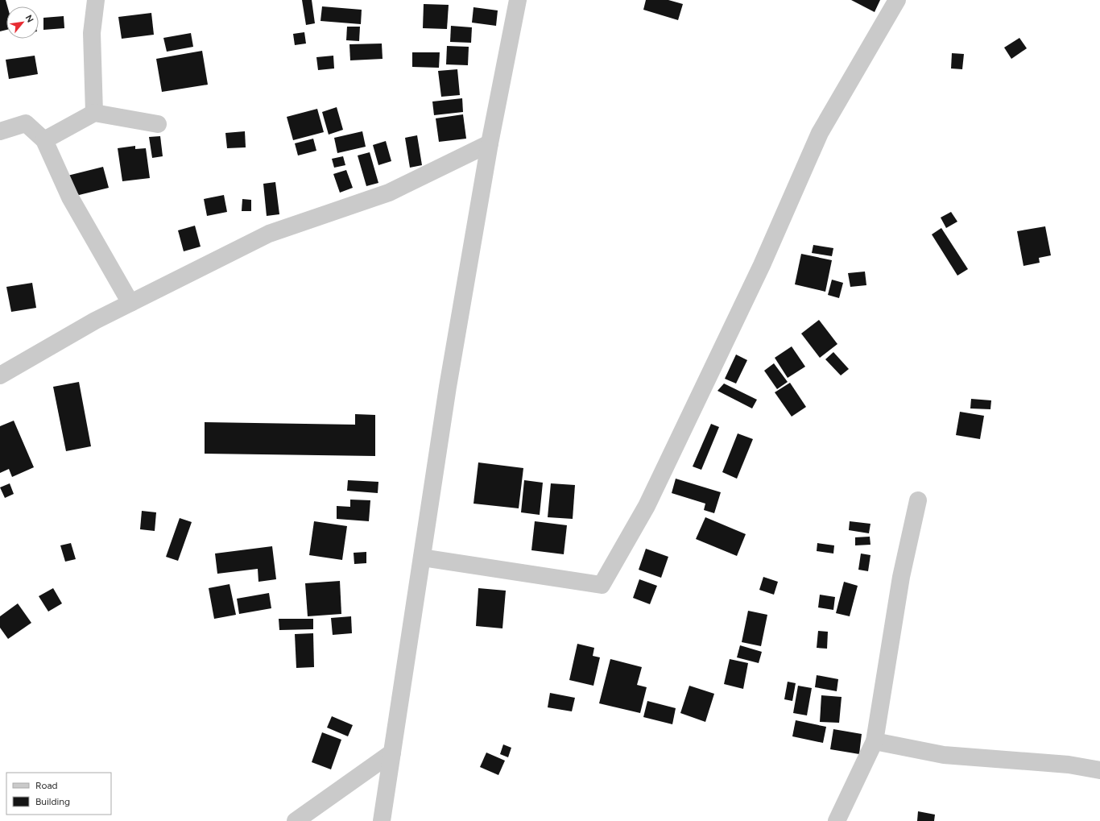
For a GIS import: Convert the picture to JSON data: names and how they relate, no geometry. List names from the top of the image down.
{
  "legend": ["Road", "Building"],
  "north": "top right"
}
